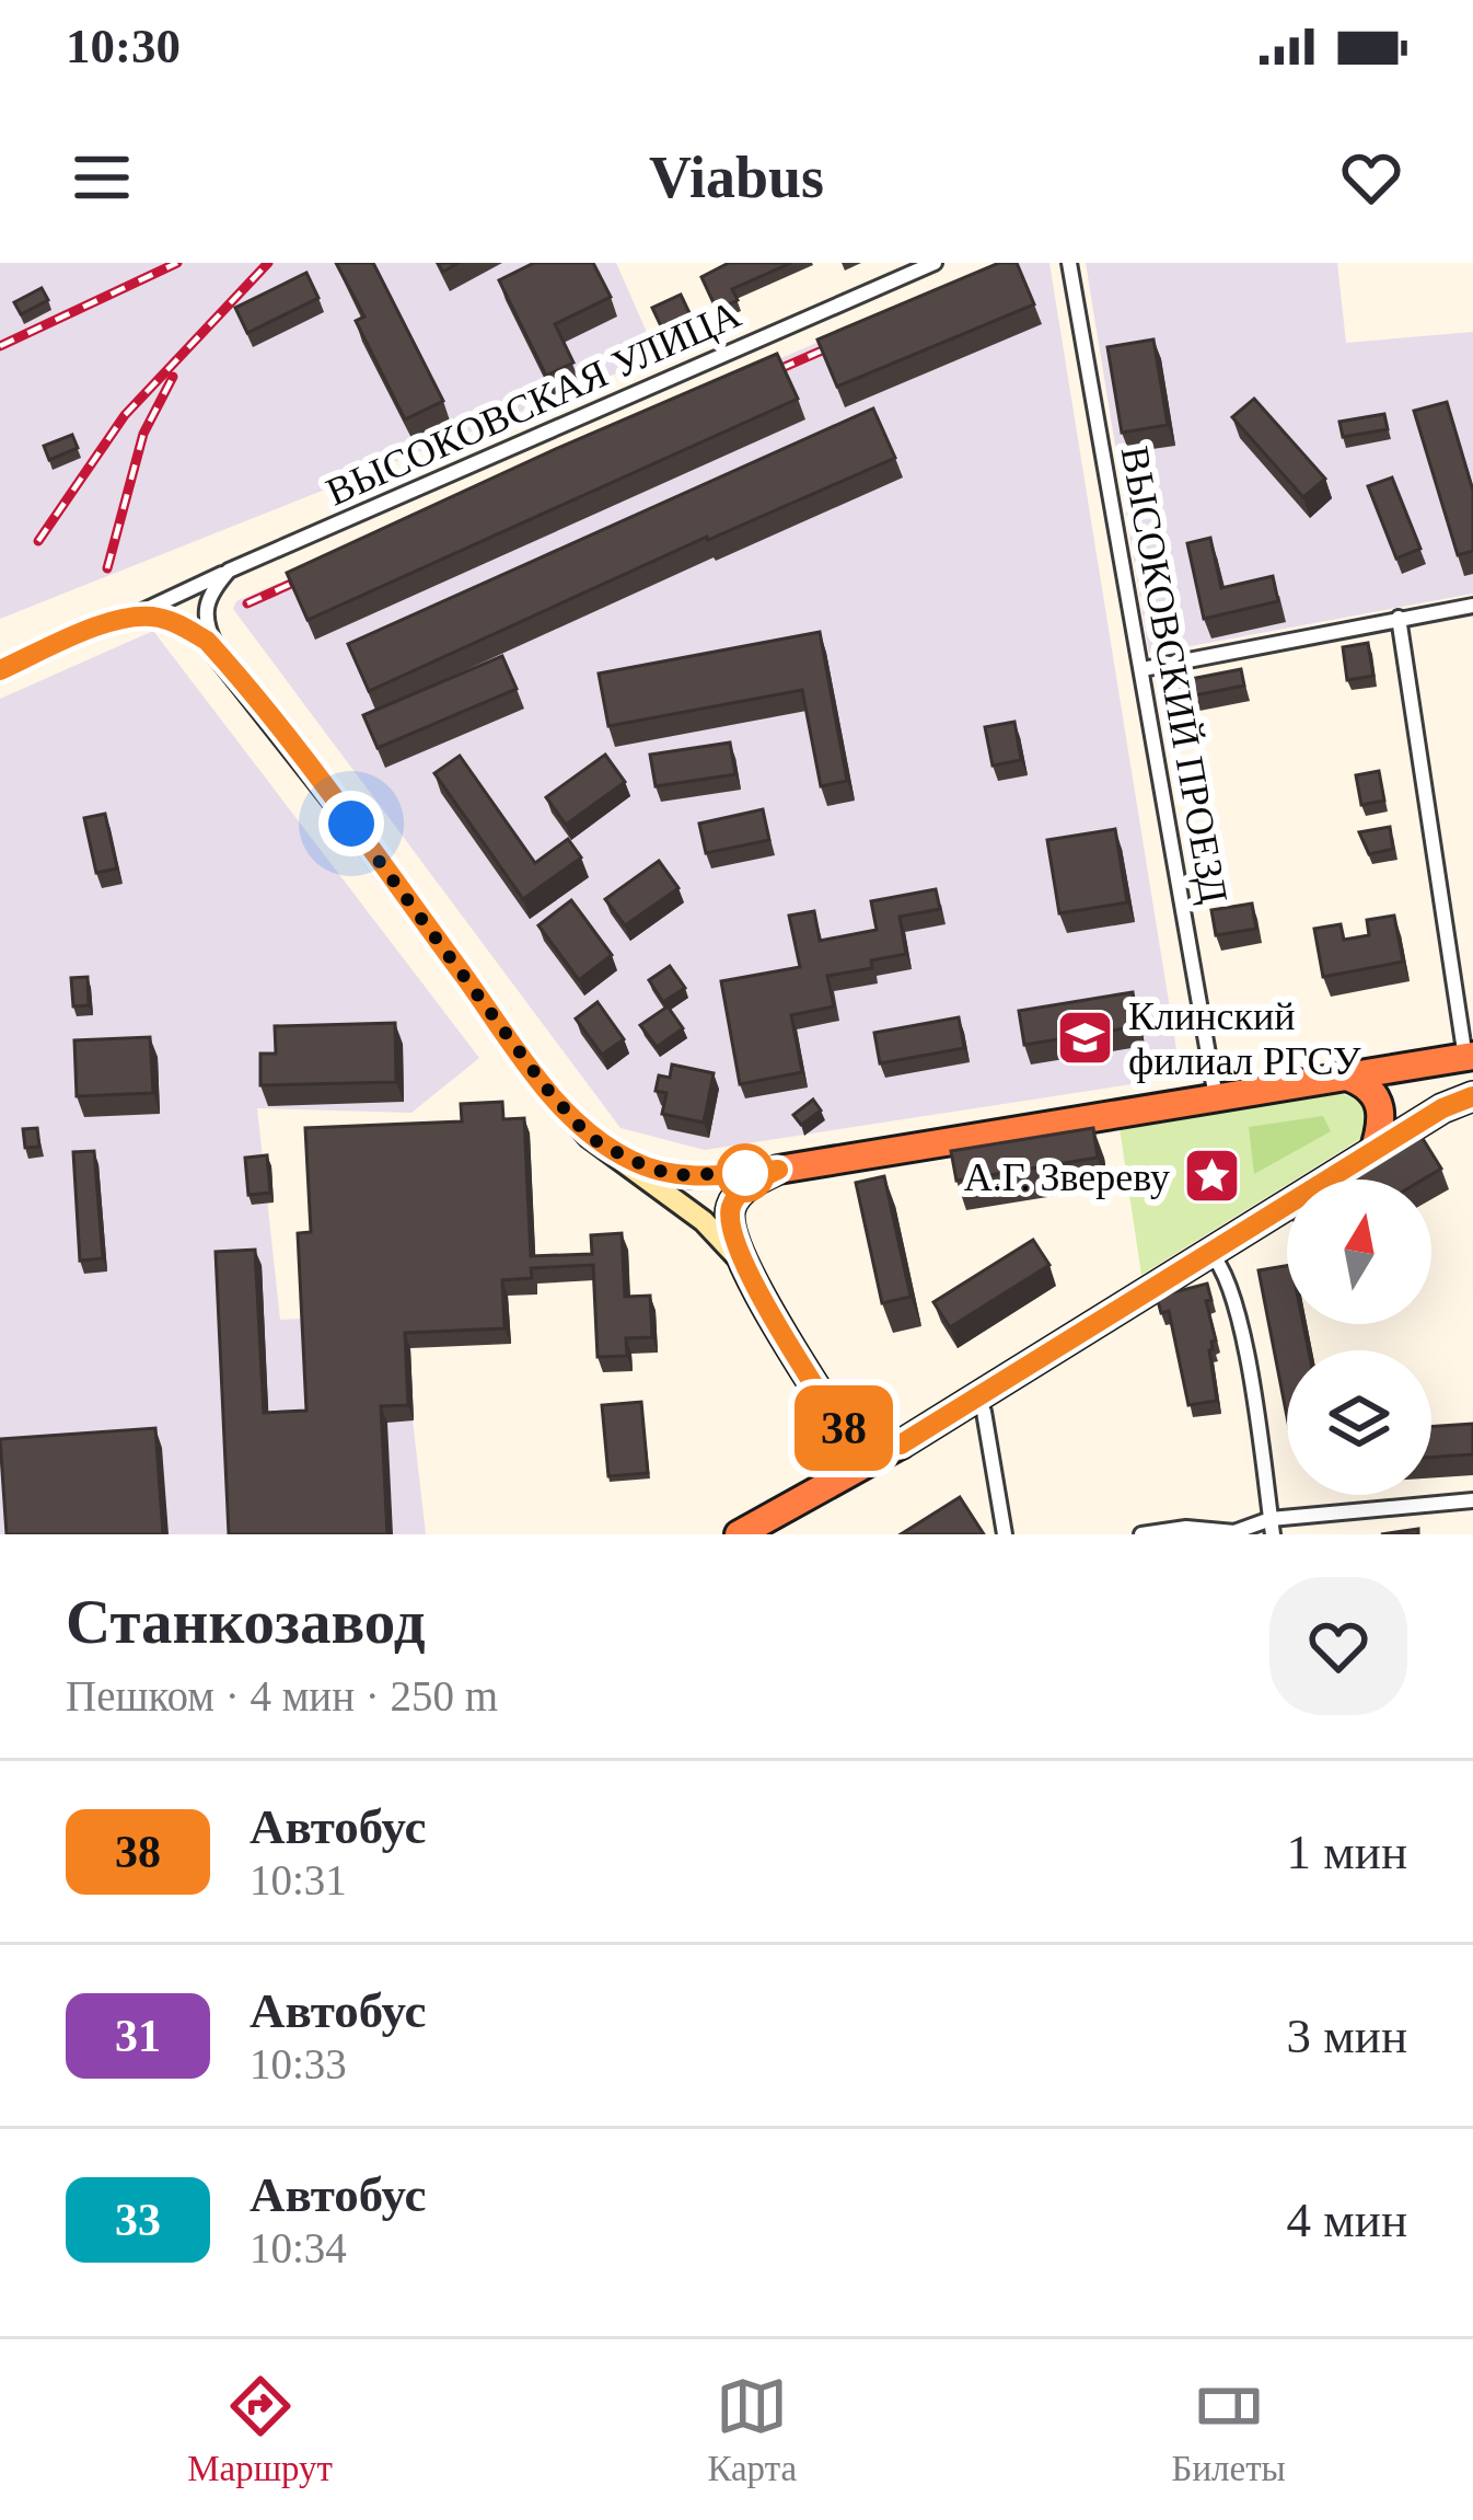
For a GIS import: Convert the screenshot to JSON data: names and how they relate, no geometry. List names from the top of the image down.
{
  "streets": {
    "street": ["ВЫСОКОВСКАЯ УЛИЦА", "ВЫСОКОВСКИЙ ПРОЕЗД"]
  },
  "places": {
    "school or university": ["Клинский филиал РГСУ"],
    "place": ["А.Г. Звереву"]
  },
  "lines": ["bus line 38"],
  "north": "top",
  "page": {
    "status": "10:30",
    "header": "Viabus",
    "on_map": "38",
    "heading": ["Станкозавод", "Пешком · 4 мин · 250 m"],
    "list": [
      {
        "mark": "38",
        "name": "Автобус",
        "note": "10:31",
        "value": "1 мин"
      },
      {
        "mark": "31",
        "name": "Автобус",
        "note": "10:33",
        "value": "3 мин"
      },
      {
        "mark": "33",
        "name": "Автобус",
        "note": "10:34",
        "value": "4 мин"
      }
    ],
    "tabs": ["Маршрут", "Карта", "Билеты"]
  }
}
